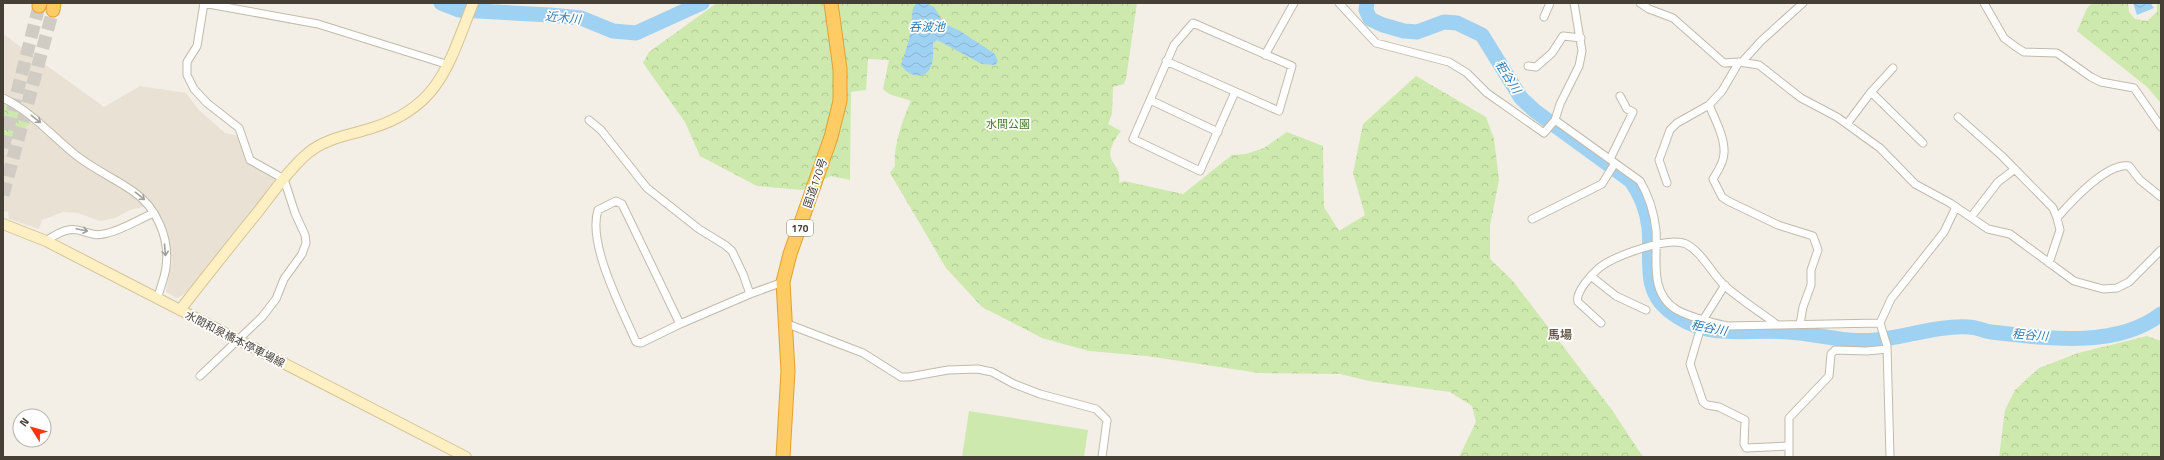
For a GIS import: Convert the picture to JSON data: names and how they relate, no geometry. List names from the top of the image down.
{
  "streets": {
    "highway": ["国道170号", "170"],
    "main road": ["水間和泉橋本停車場線"]
  },
  "districts": ["馬場"],
  "water": ["近木川", "呑波池", "秬谷川"],
  "parks": ["水間公園"],
  "north": "top left"
}
